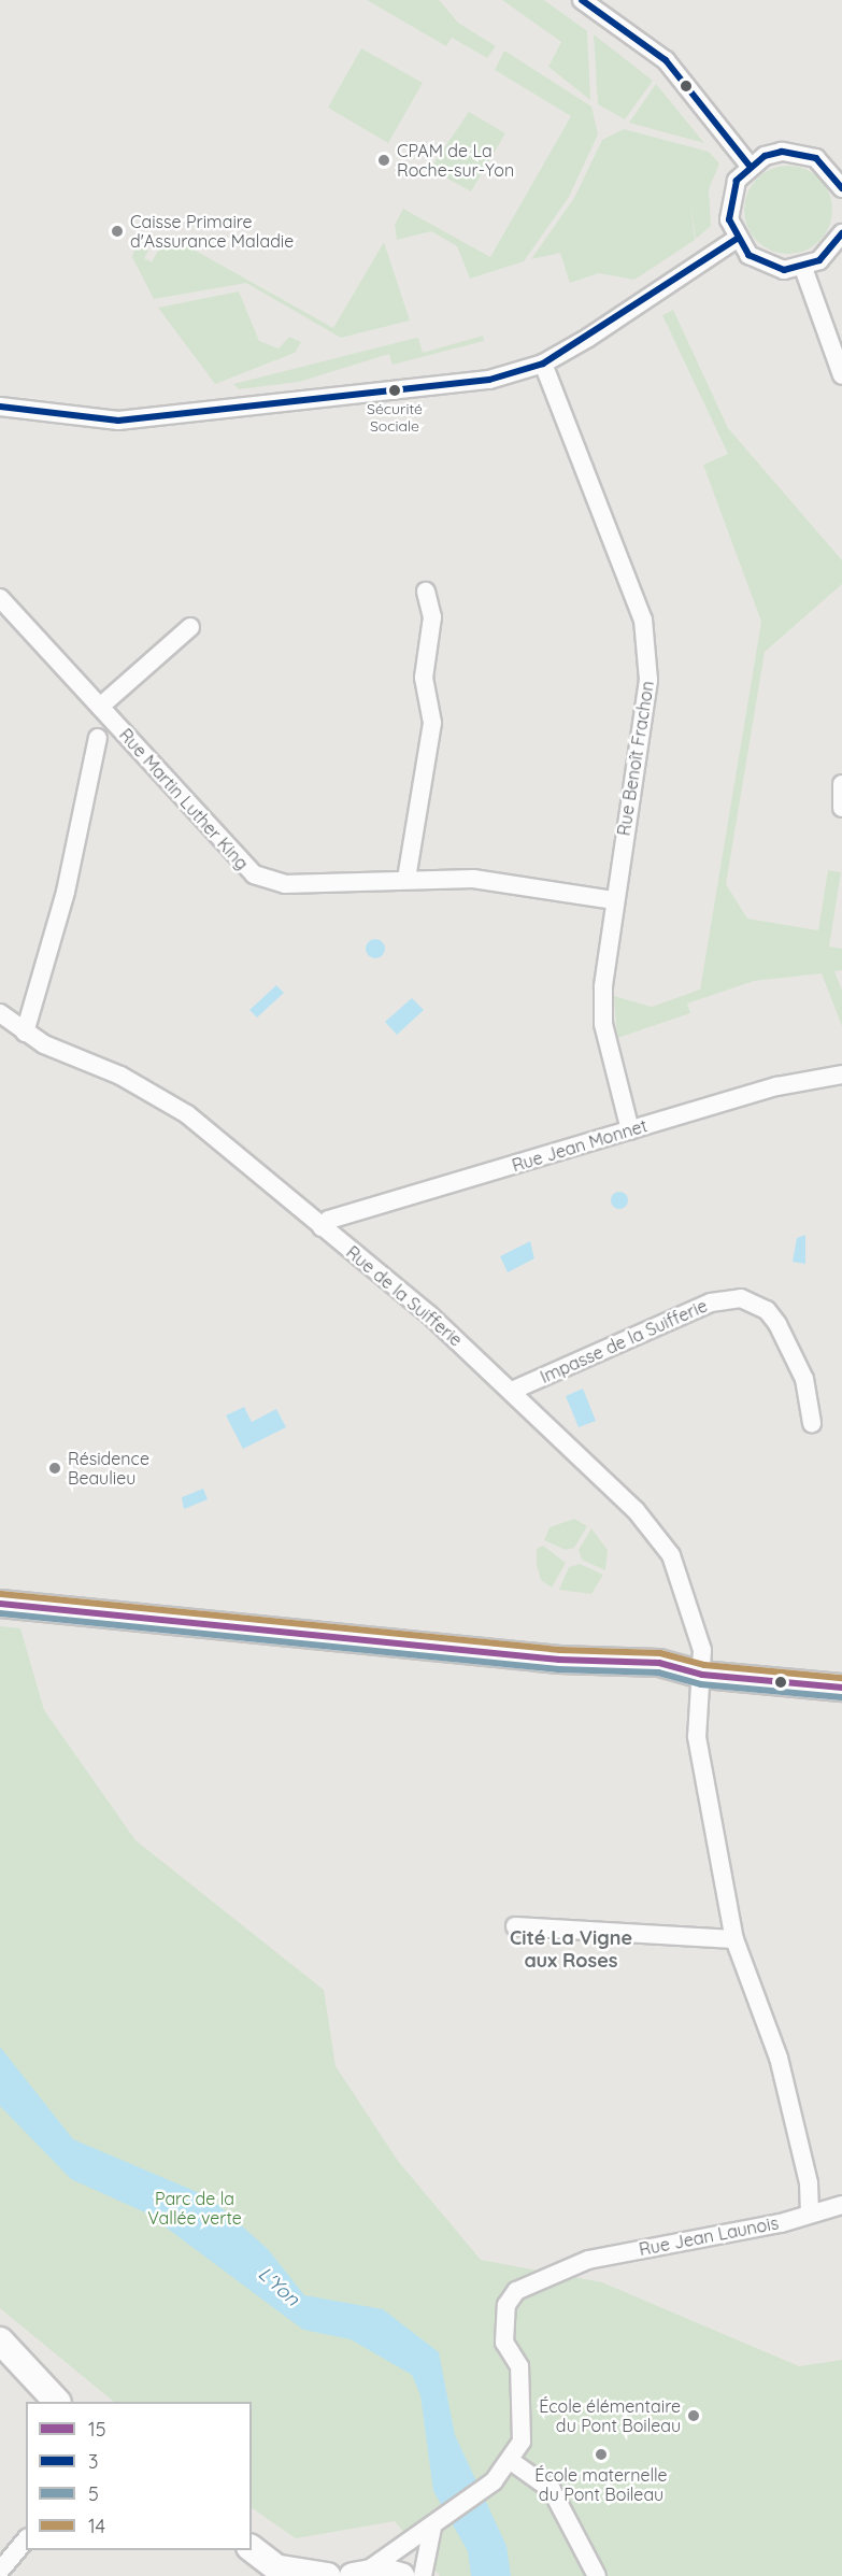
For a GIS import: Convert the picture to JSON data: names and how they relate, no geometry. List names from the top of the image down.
{
  "streets": {
    "street": [
      "Rue Benoît Frachon",
      "Rue Martin Luther King",
      "Rue Jean Monnet",
      "Rue de la Suifferie",
      "Impasse de la Suifferie",
      "Rue Jean Launois"
    ]
  },
  "crossings": [
    ["Rue Benoît Frachon", "Rue Martin Luther King"],
    ["Rue Benoît Frachon", "Rue Jean Monnet"],
    ["Rue Jean Monnet", "Rue de la Suifferie"],
    ["Rue de la Suifferie", "Impasse de la Suifferie"],
    ["Rue de la Suifferie", "Rue Jean Launois"]
  ],
  "districts": ["Cité La Vigne aux Roses"],
  "water": ["L'Yon"],
  "parks": ["Parc de la Vallée verte"],
  "places": [
    "CPAM de La Roche-sur-Yon",
    "Caisse Primaire d'Assurance Maladie",
    "Sécurité Sociale",
    "Résidence Beaulieu",
    "École élémentaire du Pont Boileau",
    "École maternelle du Pont Boileau"
  ],
  "lines": [
    "transit line 3",
    "transit line 14",
    "transit line 15",
    "transit line 5"
  ],
  "legend": [
    "15",
    "3",
    "5",
    "14"
  ]
}
